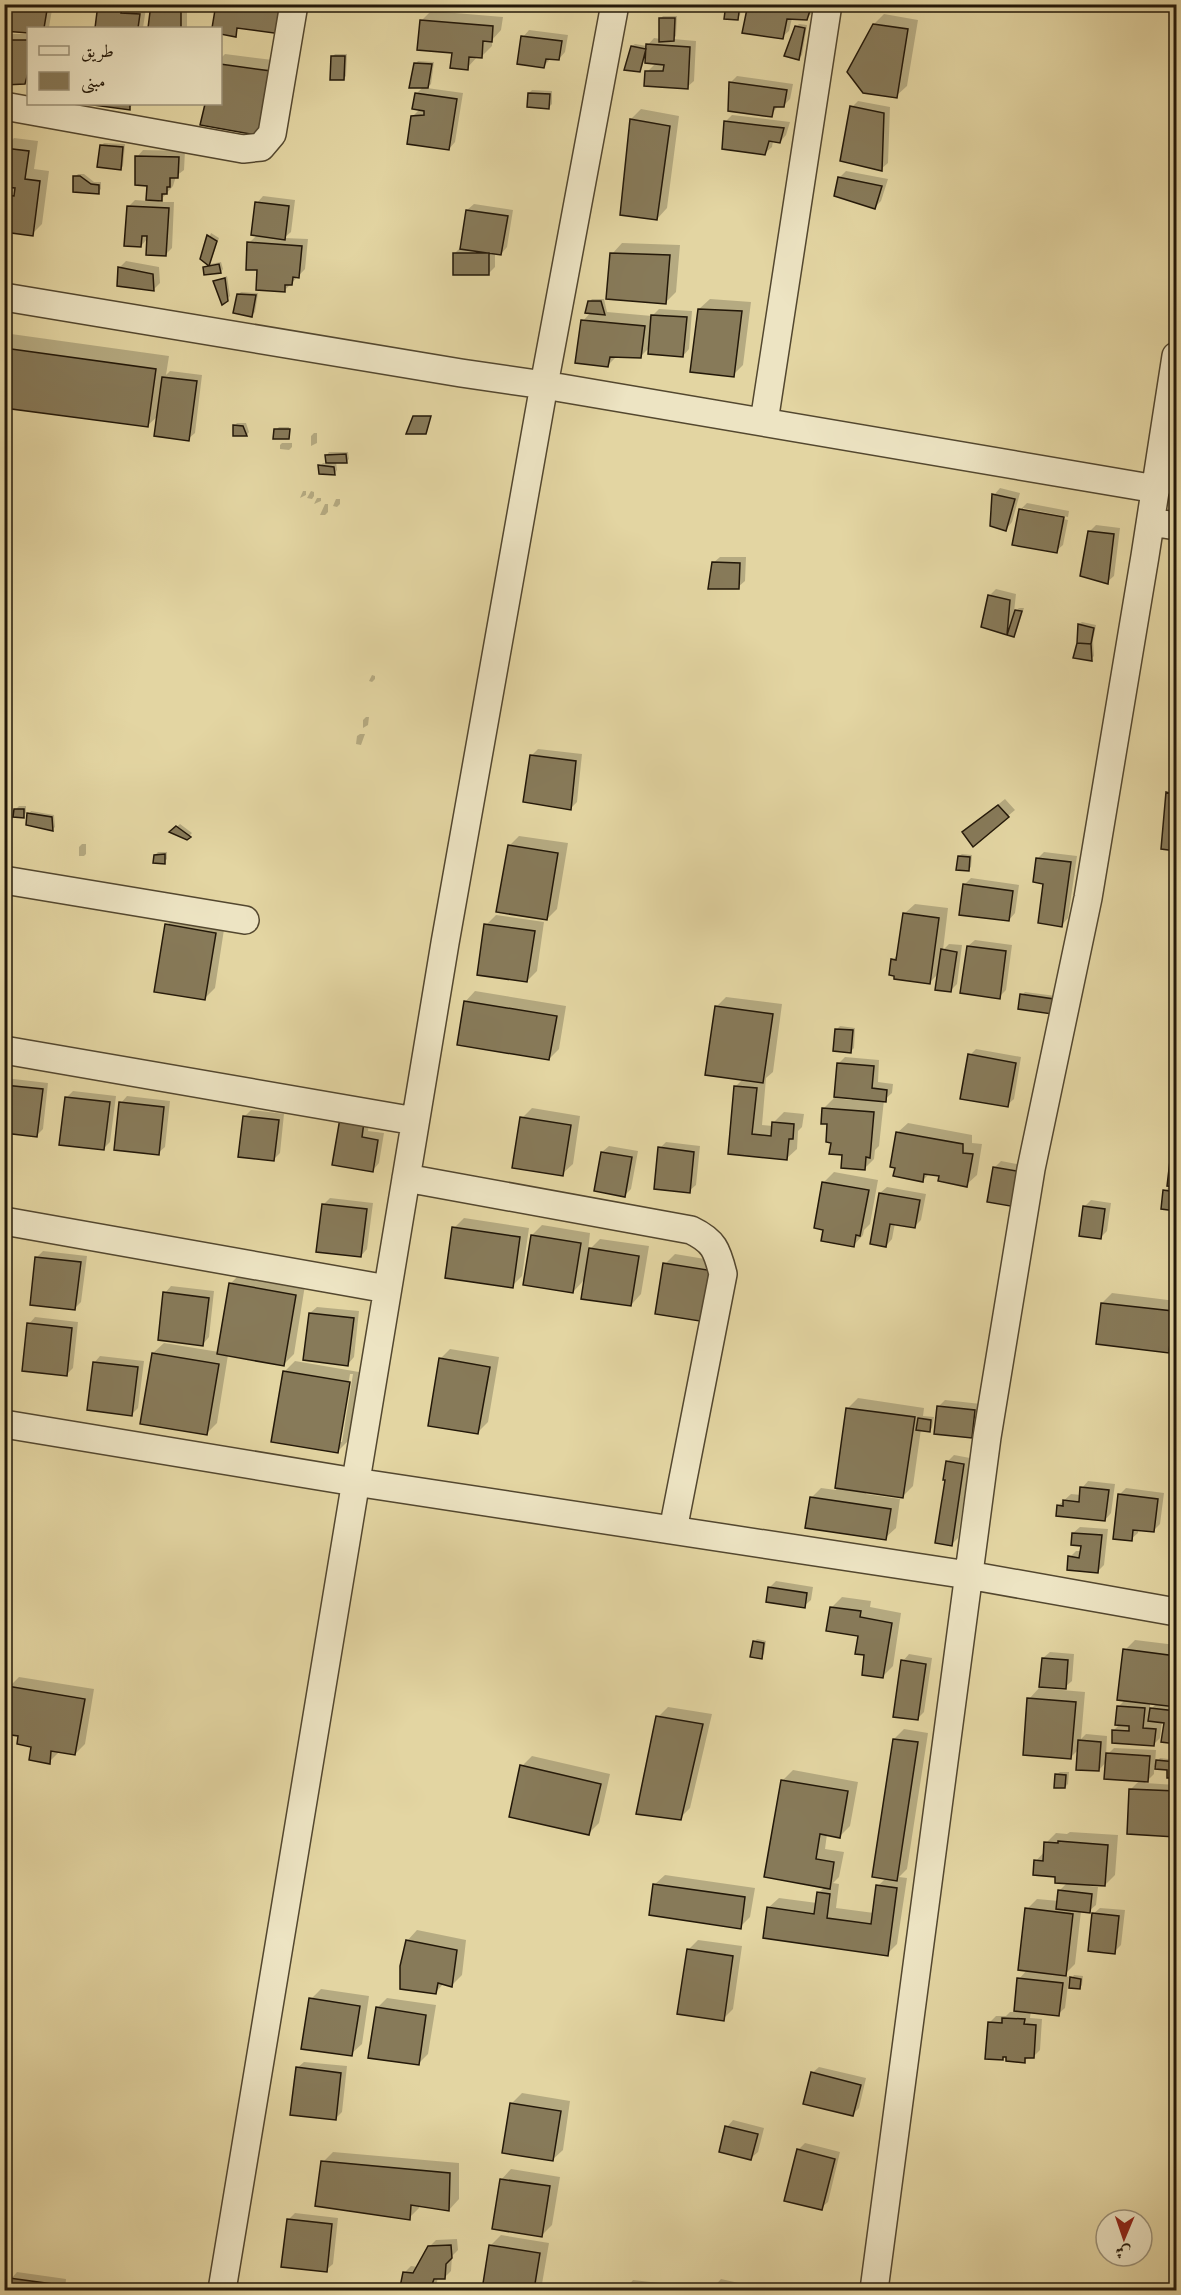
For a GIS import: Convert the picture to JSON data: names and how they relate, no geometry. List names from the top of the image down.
{
  "legend": ["طريق", "مبنى"],
  "north": "bottom"
}
